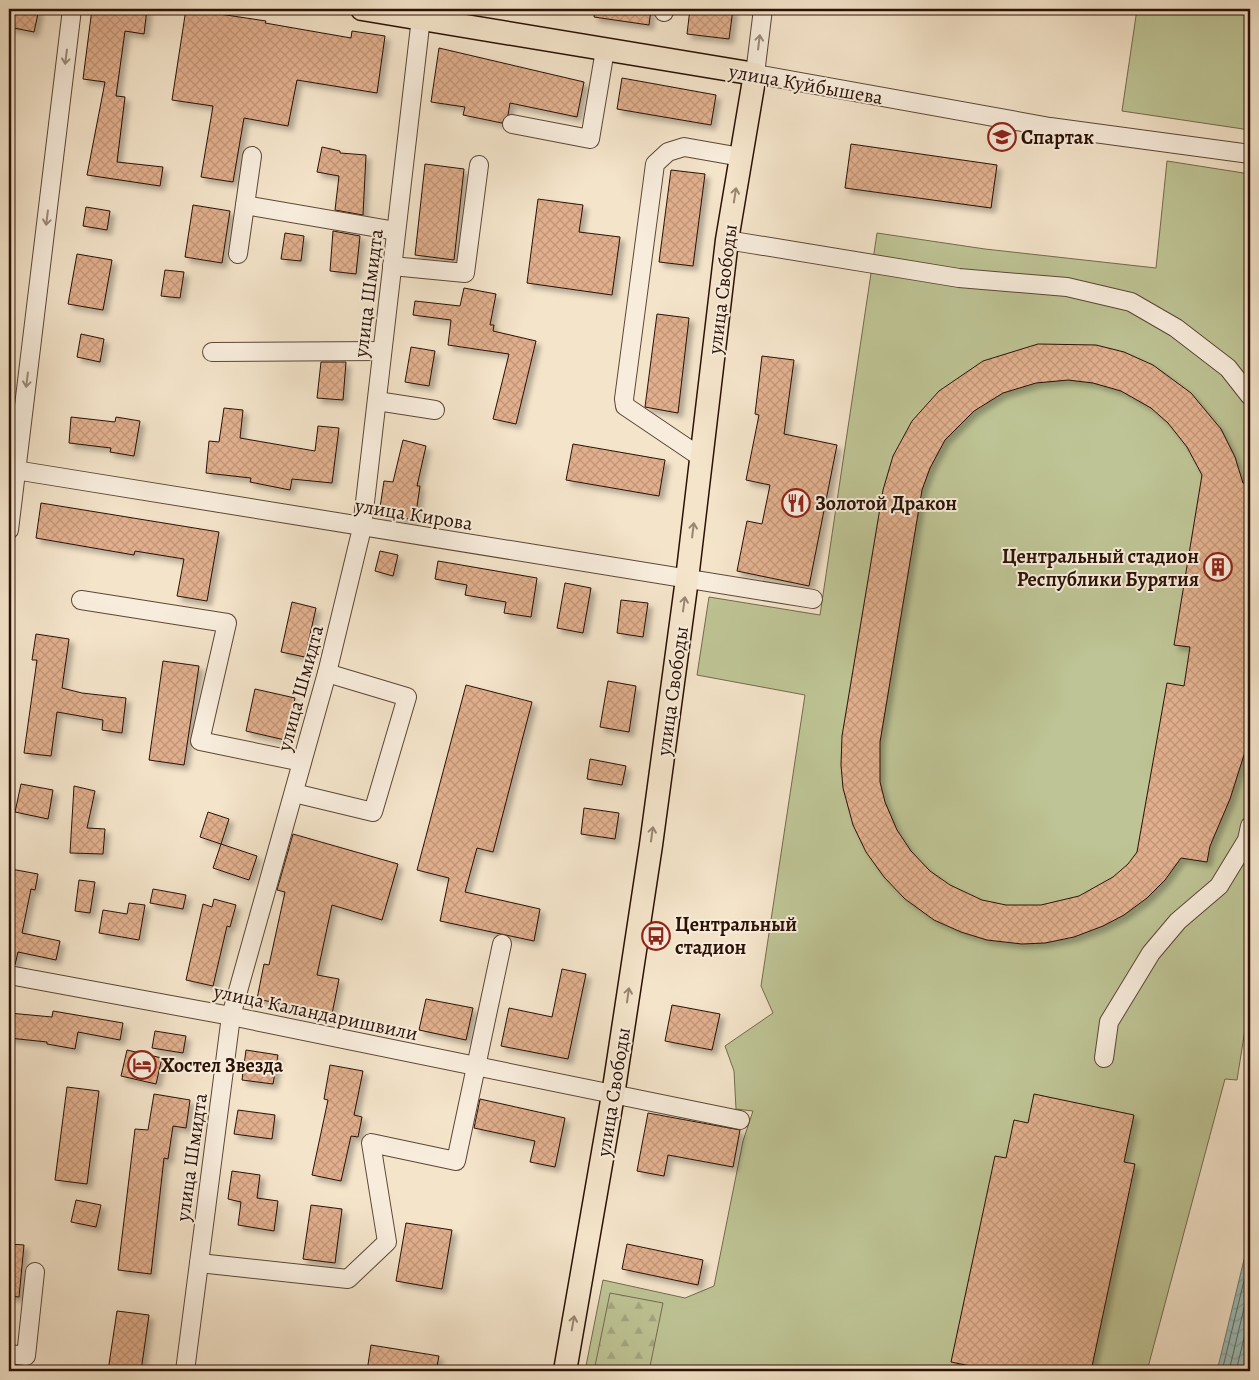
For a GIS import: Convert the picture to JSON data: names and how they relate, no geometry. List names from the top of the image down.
{
  "streets": {
    "main road": ["улица Куйбышева", "улица Свободы"],
    "street": ["улица Шмидта", "улица Кирова", "улица Каландаришвили"]
  },
  "crossings": [
    ["улица Куйбышева", "улица Свободы"],
    ["улица Куйбышева", "улица Шмидта"],
    ["улица Свободы", "улица Кирова"],
    ["улица Свободы", "улица Каландаришвили"],
    ["улица Шмидта", "улица Кирова"],
    ["улица Шмидта", "улица Каландаришвили"]
  ],
  "one_way": ["улица Свободы"],
  "places": {
    "school or university": ["Спартак"],
    "restaurant": ["Золотой Дракон"],
    "building": ["Центральный стадион Республики Бурятия"],
    "bus stop": ["Центральный стадион"],
    "hotel": ["Хостел Звезда"]
  }
}
